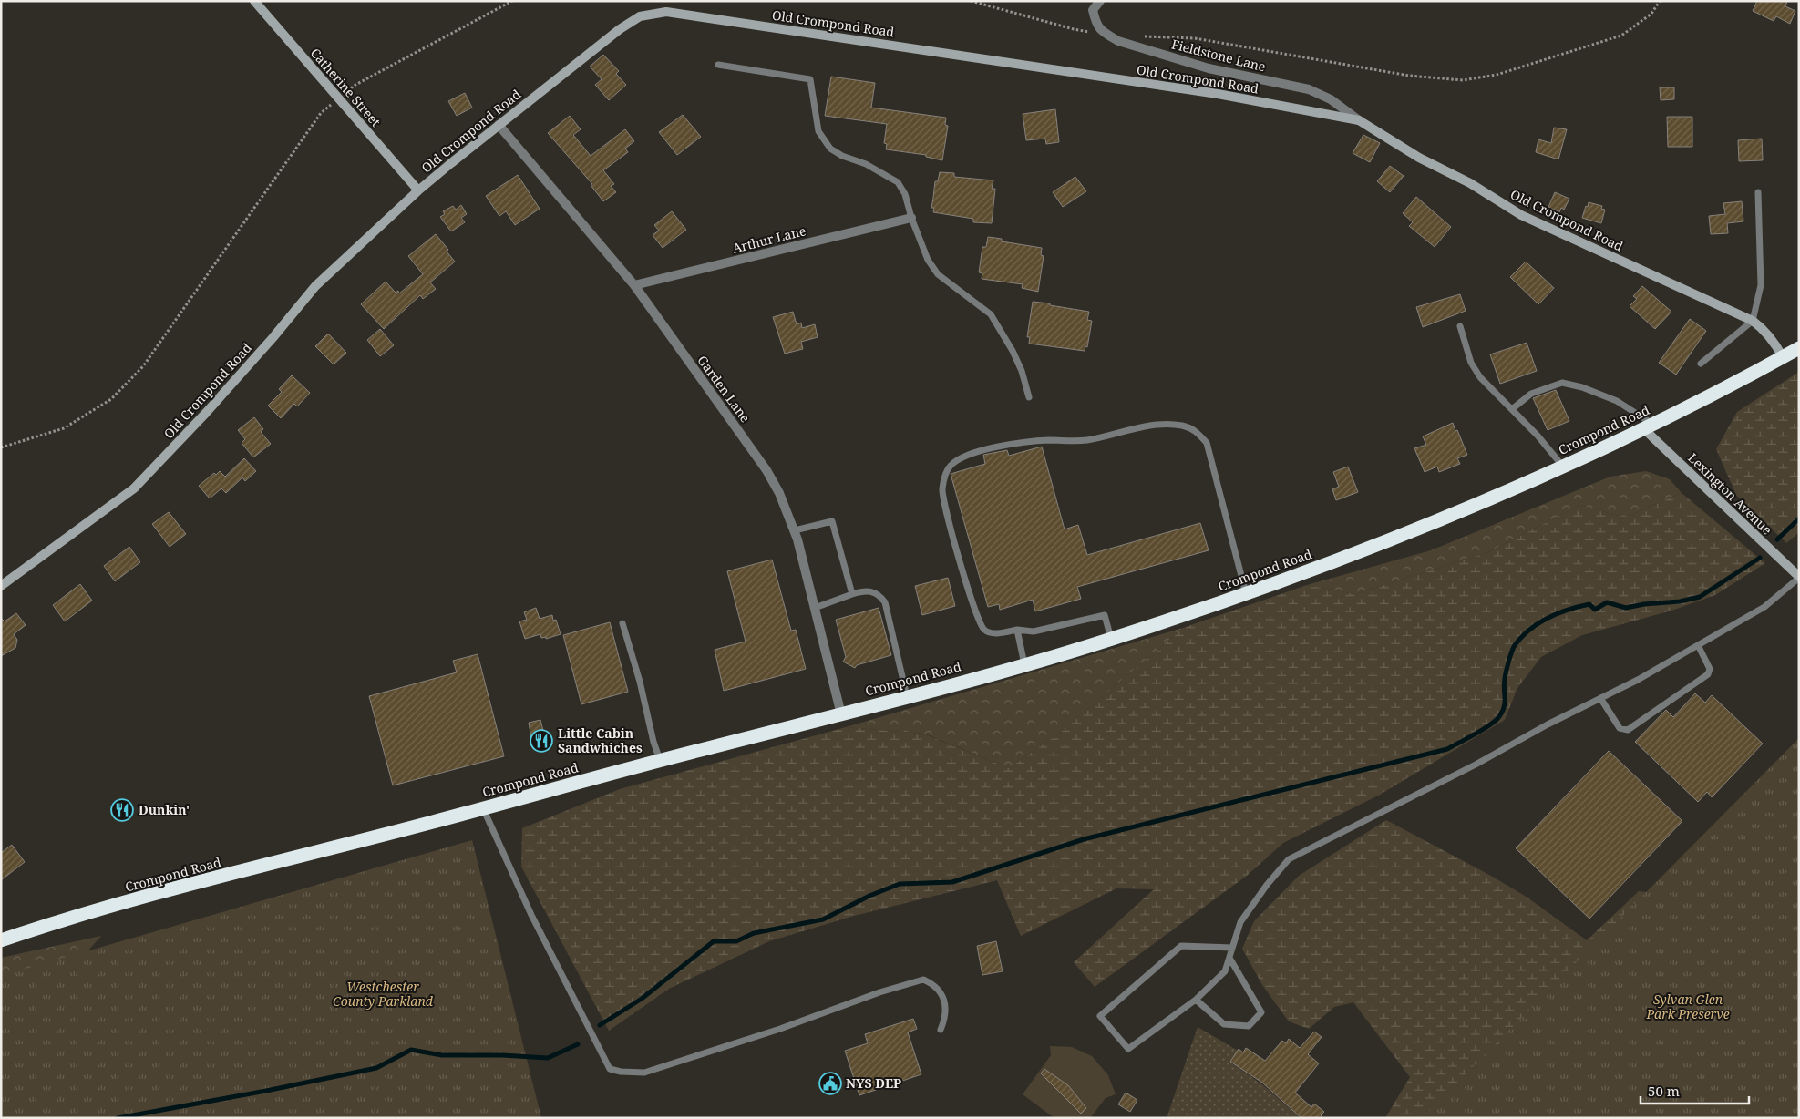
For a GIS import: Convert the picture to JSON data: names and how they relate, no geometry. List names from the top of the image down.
{
  "streets": {
    "highway": ["Crompond Road"],
    "street": [
      "Old Crompond Road",
      "Fieldstone Lane",
      "Catherine Street",
      "Arthur Lane",
      "Garden Lane",
      "Lexington Avenue"
    ]
  },
  "crossings": [
    ["Old Crompond Road", "Fieldstone Lane"],
    ["Old Crompond Road", "Catherine Street"],
    ["Old Crompond Road", "Garden Lane"],
    ["Old Crompond Road", "Crompond Road"],
    ["Arthur Lane", "Garden Lane"],
    ["Garden Lane", "Crompond Road"],
    ["Crompond Road", "Lexington Avenue"]
  ],
  "parks": ["Westchester County Parkland", "Sylvan Glen Park Preserve"],
  "places": {
    "restaurant": ["Little Cabin Sandwhiches", "Dunkin'"],
    "public building": ["NYS DEP"]
  },
  "scale_bar": "50 m"
}
